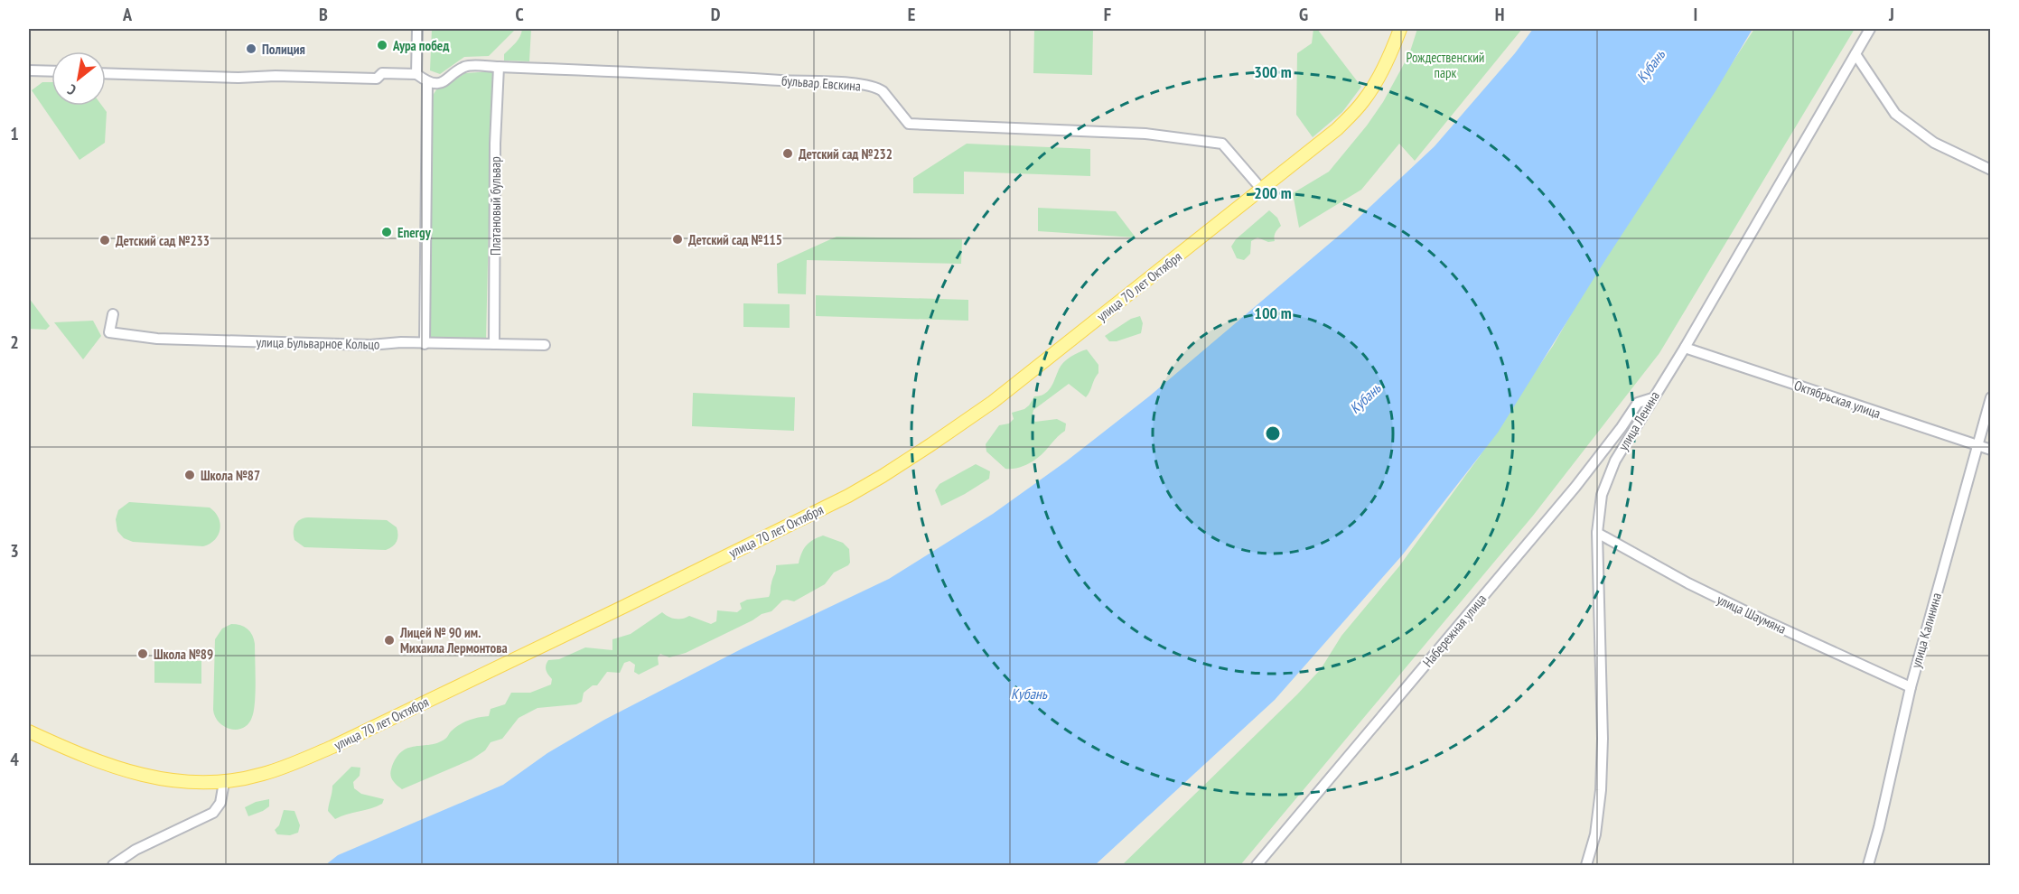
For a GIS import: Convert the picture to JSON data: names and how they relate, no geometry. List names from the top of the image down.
{
  "streets": {
    "main road": ["улица 70 лет Октября"],
    "street": [
      "бульвар Евскина",
      "Платановый бульвар",
      "улица Бульварное Кольцо",
      "Октябрьская улица",
      "улица Ленина",
      "улица Шаумяна",
      "Набережная улица",
      "улица Калинина"
    ]
  },
  "crossings": [
    ["бульвар Евскина", "Платановый бульвар"],
    ["бульвар Евскина", "улица 70 лет Октября"],
    ["Платановый бульвар", "улица Бульварное Кольцо"],
    ["Октябрьская улица", "улица Ленина"],
    ["Октябрьская улица", "улица Калинина"],
    ["улица Ленина", "улица Шаумяна"],
    ["улица Ленина", "Набережная улица"],
    ["улица Шаумяна", "улица Калинина"]
  ],
  "water": ["Кубань"],
  "parks": ["Рождественский парк"],
  "places": [
    "Аура побед",
    "Полиция",
    "Детский сад №232",
    "Energy",
    "Детский сад №115",
    "Детский сад №233",
    "Школа №87",
    "Лицей № 90 им. Михаила Лермонтова",
    "Школа №89"
  ],
  "north": "bottom left",
  "grid": {
    "columns": [
      "A",
      "B",
      "C",
      "D",
      "E",
      "F",
      "G",
      "H",
      "I",
      "J"
    ],
    "rows": [
      "1",
      "2",
      "3",
      "4"
    ]
  },
  "rings": ["300 m", "200 m", "100 m"]
}
